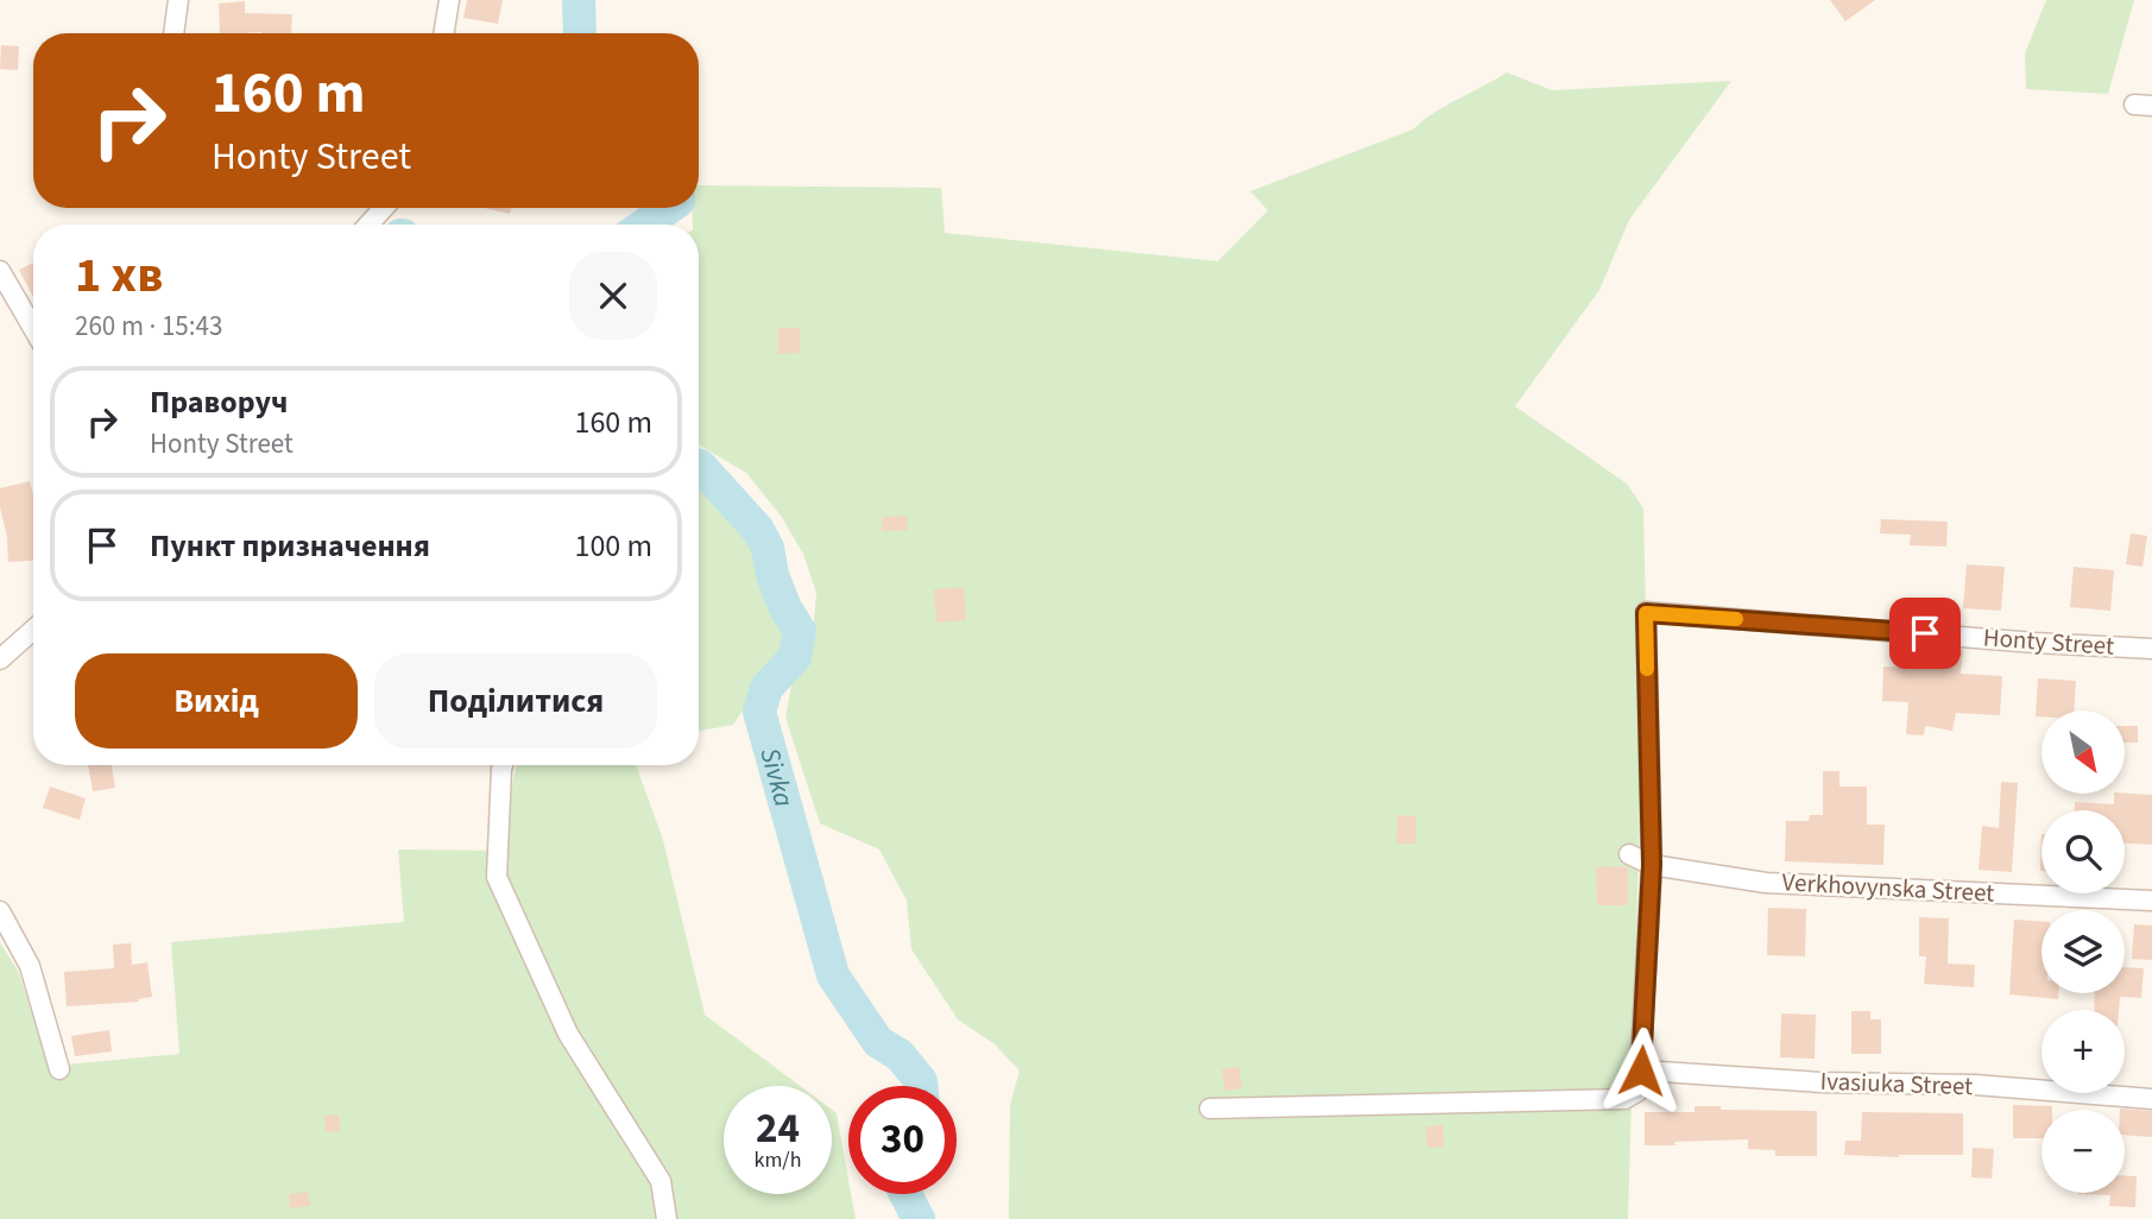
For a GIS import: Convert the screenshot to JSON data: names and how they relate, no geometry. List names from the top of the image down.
{
  "streets": {
    "street": ["Honty Street", "Verkhovynska Street", "Ivasiuka Street"]
  },
  "crossings": [
    ["Honty Street", "Verkhovynska Street"]
  ],
  "water": ["Sivka"],
  "north": "bottom right",
  "page": {
    "turn": ["160 m", "Honty Street"],
    "heading": ["1 хв", "260 m · 15:43"],
    "list": [
      {
        "name": "Праворуч",
        "note": "Honty Street",
        "value": "160 m"
      },
      {
        "name": "Пункт призначення",
        "value": "100 m"
      }
    ],
    "buttons": ["Вихід", "Поділитися"],
    "map_buttons": ["+", "−"],
    "speed": "24 km/h",
    "limit": "30"
  }
}
